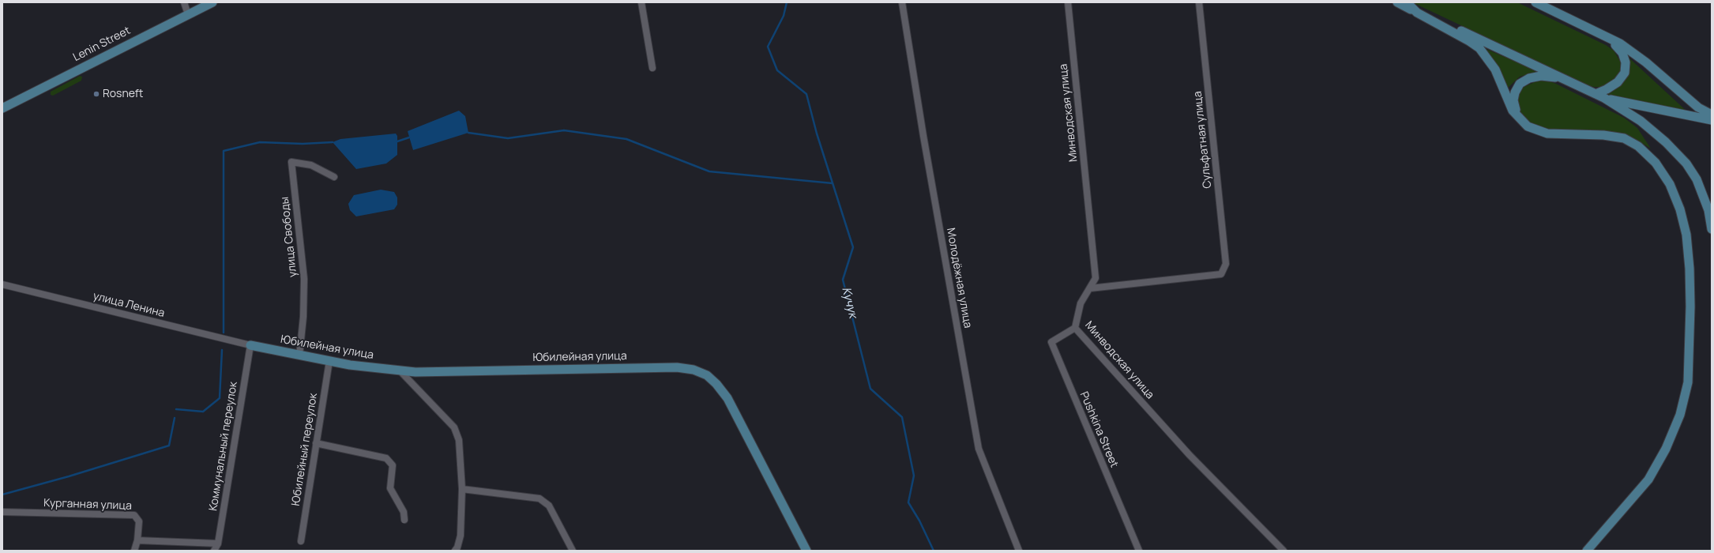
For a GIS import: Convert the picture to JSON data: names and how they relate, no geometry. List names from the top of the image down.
{
  "streets": {
    "street": [
      "Lenin Street",
      "Минводская улица",
      "Сульфатная улица",
      "улица Свободы",
      "Молодёжная улица",
      "улица Ленина",
      "Юбилейная улица",
      "Pushkina Street",
      "Коммунальный переулок",
      "Юбилейный переулок",
      "Курганная улица"
    ]
  },
  "crossings": [
    ["Минводская улица", "Сульфатная улица"],
    ["Минводская улица", "Pushkina Street"],
    ["улица Свободы", "Юбилейная улица"],
    ["улица Ленина", "Юбилейная улица"],
    ["улица Ленина", "Коммунальный переулок"],
    ["Юбилейная улица", "Коммунальный переулок"],
    ["Юбилейная улица", "Юбилейный переулок"]
  ],
  "water": ["Кучук"],
  "places": ["Rosneft"]
}
